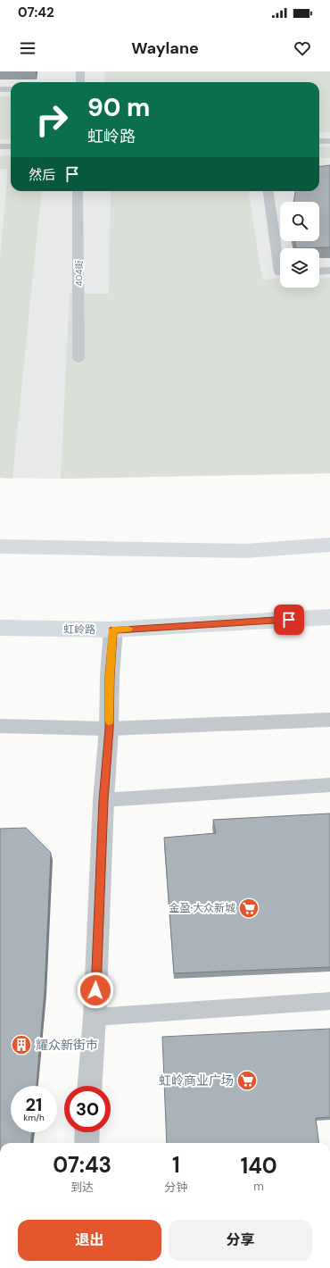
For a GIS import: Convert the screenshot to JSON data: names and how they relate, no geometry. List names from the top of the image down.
{
  "streets": {
    "main road": ["虹岭路"],
    "lane": ["404街"]
  },
  "places": {
    "supermarket": ["金盈·大众新城", "虹岭商业广场"],
    "building": ["耀众新街市"]
  },
  "page": {
    "status": "07:42",
    "header": "Waylane",
    "turn": ["90 m", "虹岭路"],
    "then": "然后",
    "speed": "21 km/h",
    "limit": "30",
    "eta": [
      "07:43",
      "到达",
      "1",
      "分钟",
      "140",
      "m"
    ],
    "buttons": ["退出", "分享"]
  }
}
